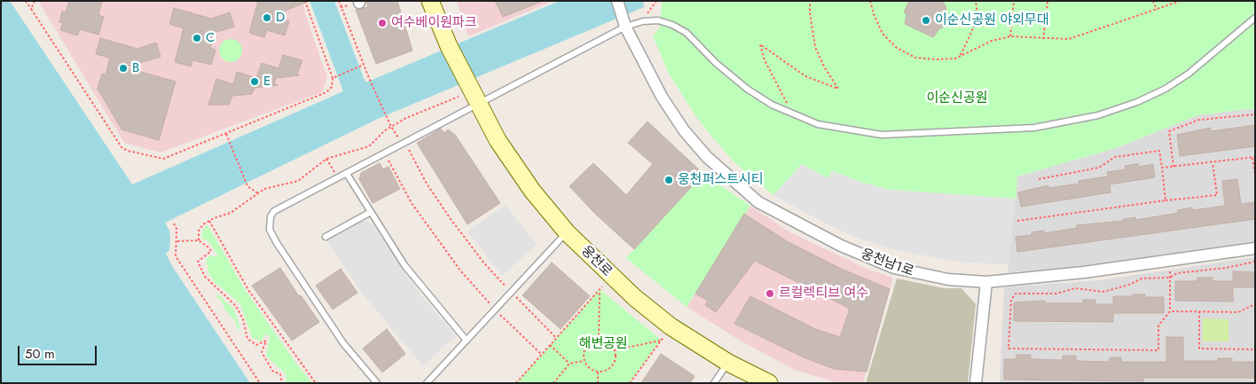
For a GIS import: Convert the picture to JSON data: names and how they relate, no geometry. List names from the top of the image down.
{
  "streets": {
    "street": ["웅천로", "웅천남1로"]
  },
  "parks": ["이순신공원", "해변공원"],
  "places": [
    "D",
    "이순신공원 야외무대",
    "여수베이원파크",
    "C",
    "B",
    "E",
    "웅천퍼스트시티",
    "르컬렉티브 여수"
  ],
  "scale_bar": "50 m"
}
